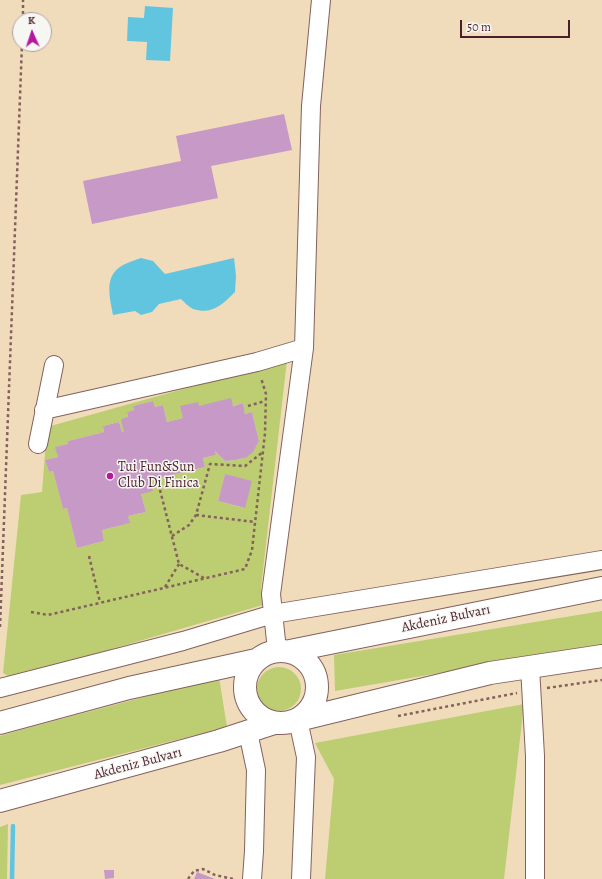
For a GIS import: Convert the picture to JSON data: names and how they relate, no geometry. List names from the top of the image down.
{
  "streets": {
    "highway": ["Akdeniz Bulvarı"]
  },
  "places": ["Tui Fun&Sun Club Di Finica"],
  "scale_bar": "50 m",
  "north": "top"
}
